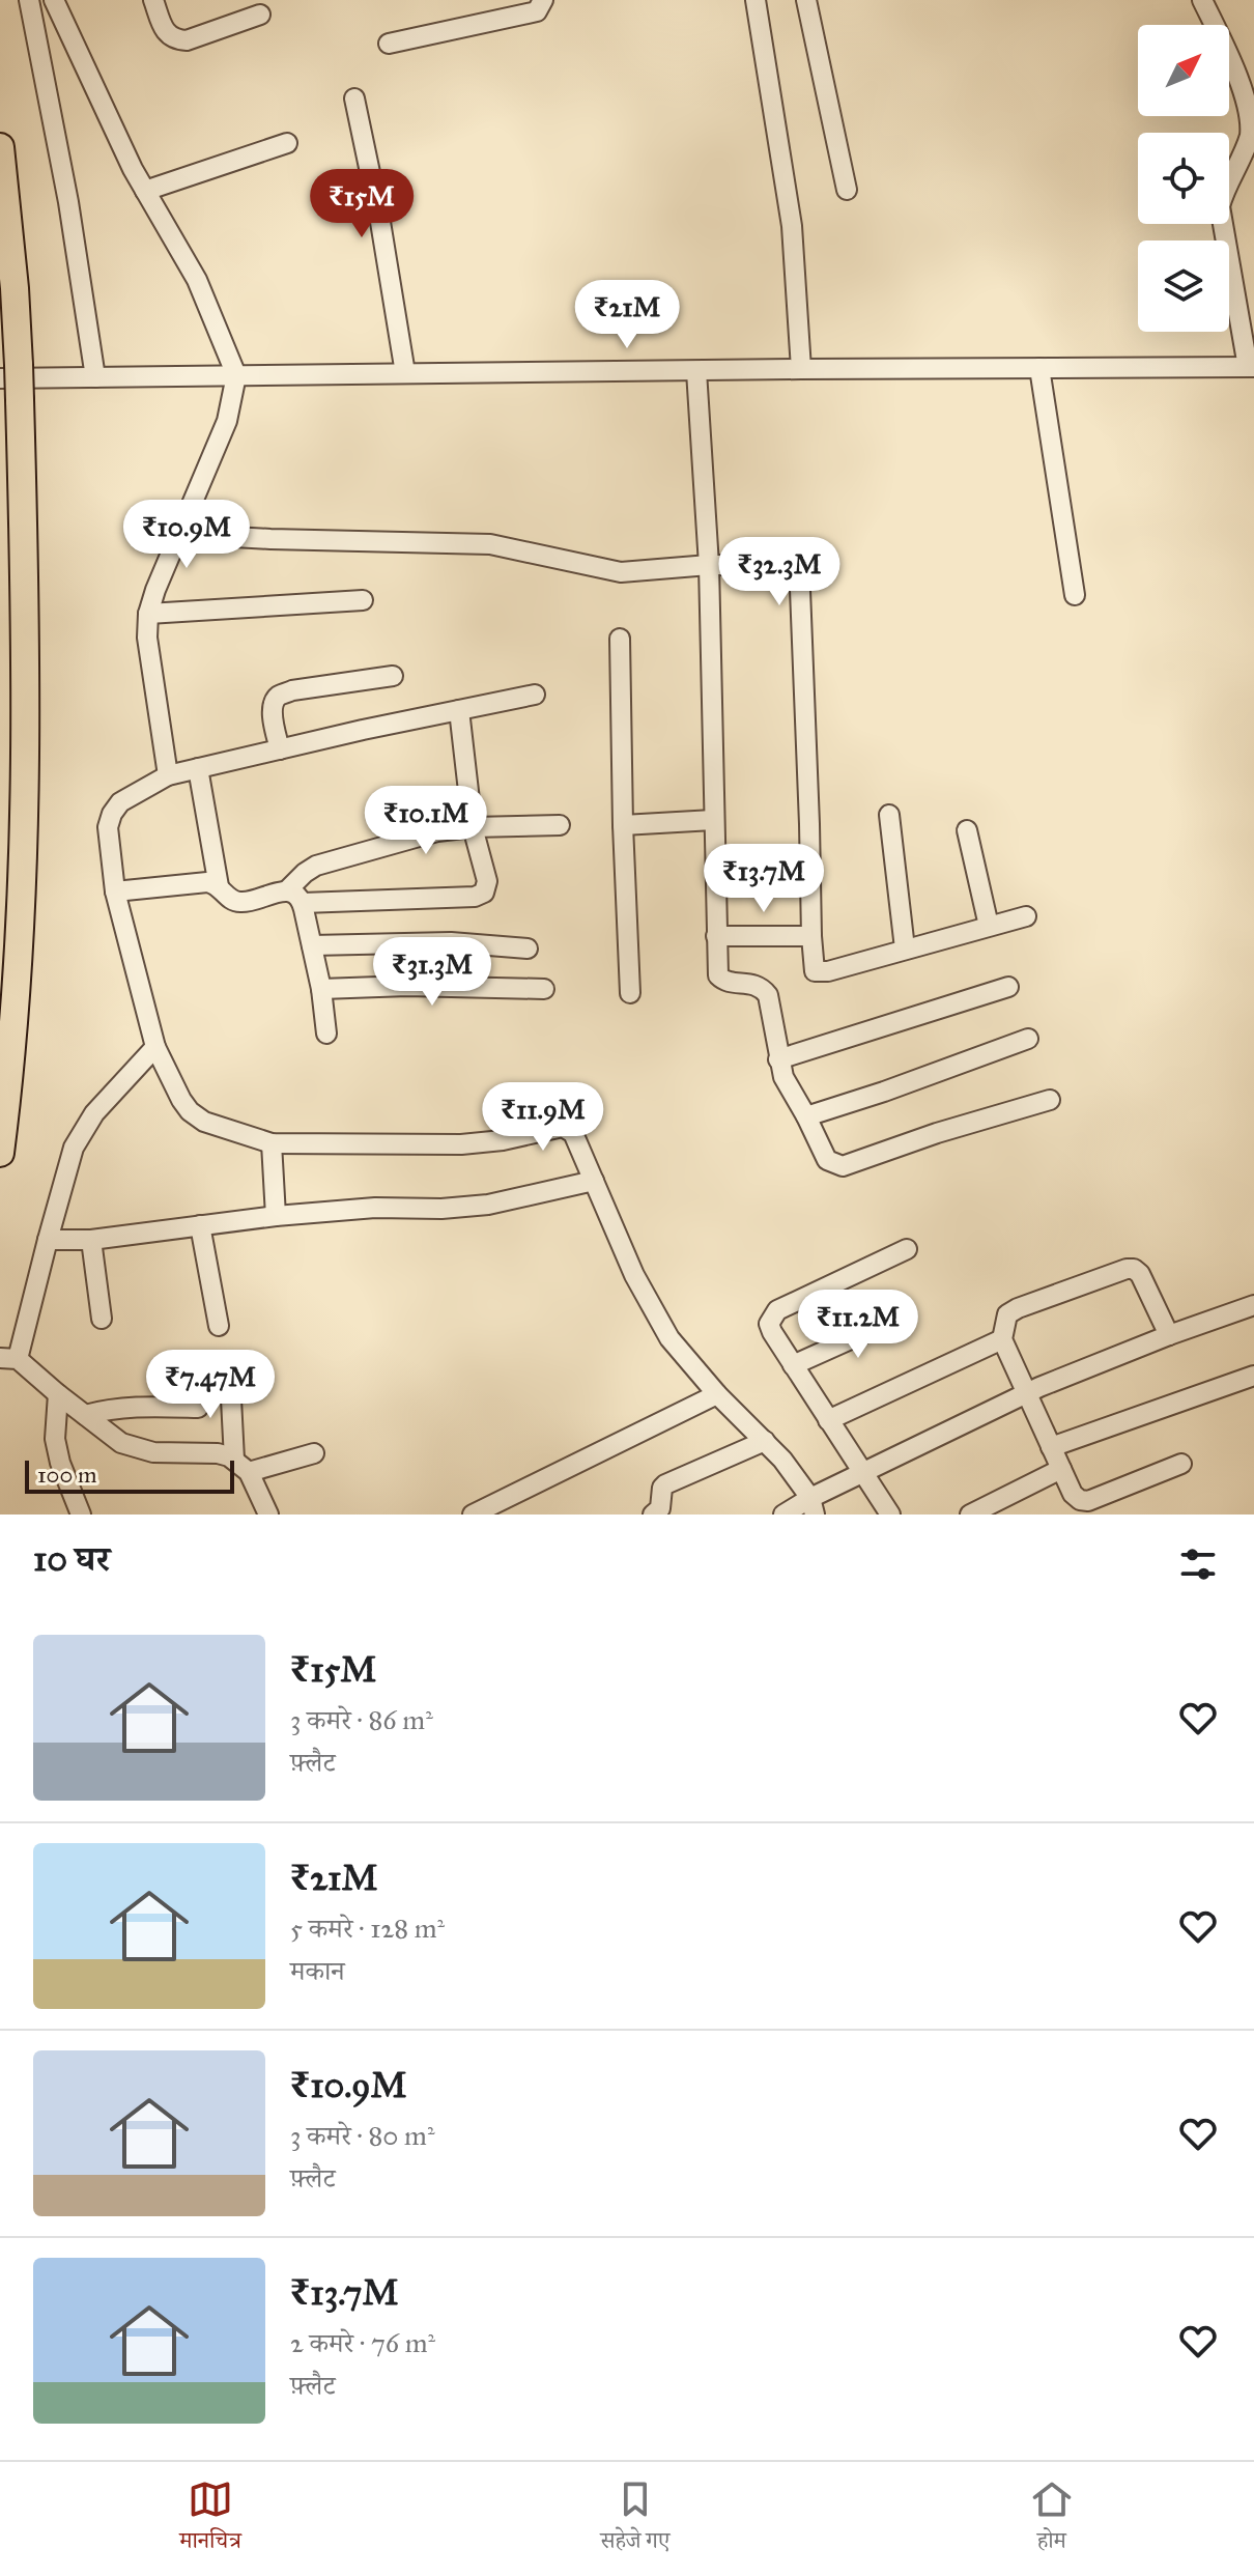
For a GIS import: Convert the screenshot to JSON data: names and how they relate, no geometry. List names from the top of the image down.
{
  "scale_bar": "100 m",
  "north": "top right",
  "page": {
    "price": [
      "₹15M",
      "₹21M",
      "₹10.9M",
      "₹32.3M",
      "₹10.1M",
      "₹13.7M",
      "₹31.3M",
      "₹11.9M",
      "₹11.2M",
      "₹7.47M"
    ],
    "scale": "100 m",
    "heading": "10 घर",
    "list": [
      {
        "name": "₹15M",
        "note": "3 कमरे · 86 m² · फ़्लैट"
      },
      {
        "name": "₹21M",
        "note": "5 कमरे · 128 m² · मकान"
      },
      {
        "name": "₹10.9M",
        "note": "3 कमरे · 80 m² · फ़्लैट"
      },
      {
        "name": "₹13.7M",
        "note": "2 कमरे · 76 m² · फ़्लैट"
      }
    ],
    "tabs": ["मानचित्र", "सहेजे गए", "होम"]
  }
}
